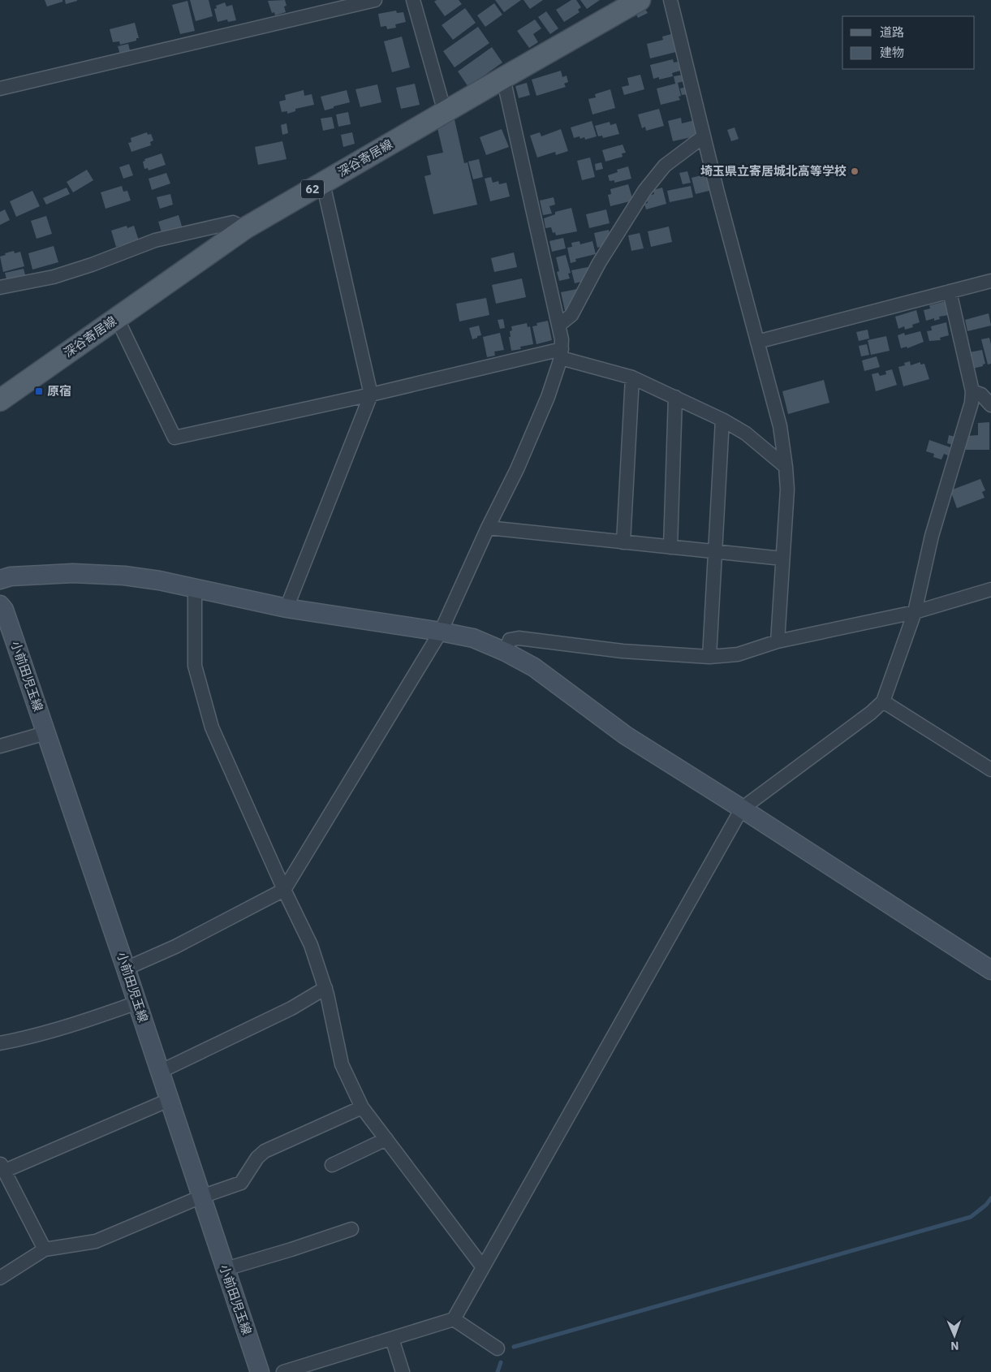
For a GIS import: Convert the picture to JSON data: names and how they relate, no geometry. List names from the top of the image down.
{
  "streets": {
    "main road": ["深谷寄居線", "62"],
    "street": ["小前田児玉線"]
  },
  "places": {
    "other": ["埼玉県立寄居城北高等学校"],
    "transit": ["原宿"]
  },
  "legend": ["道路", "建物"],
  "north": "bottom"
}
